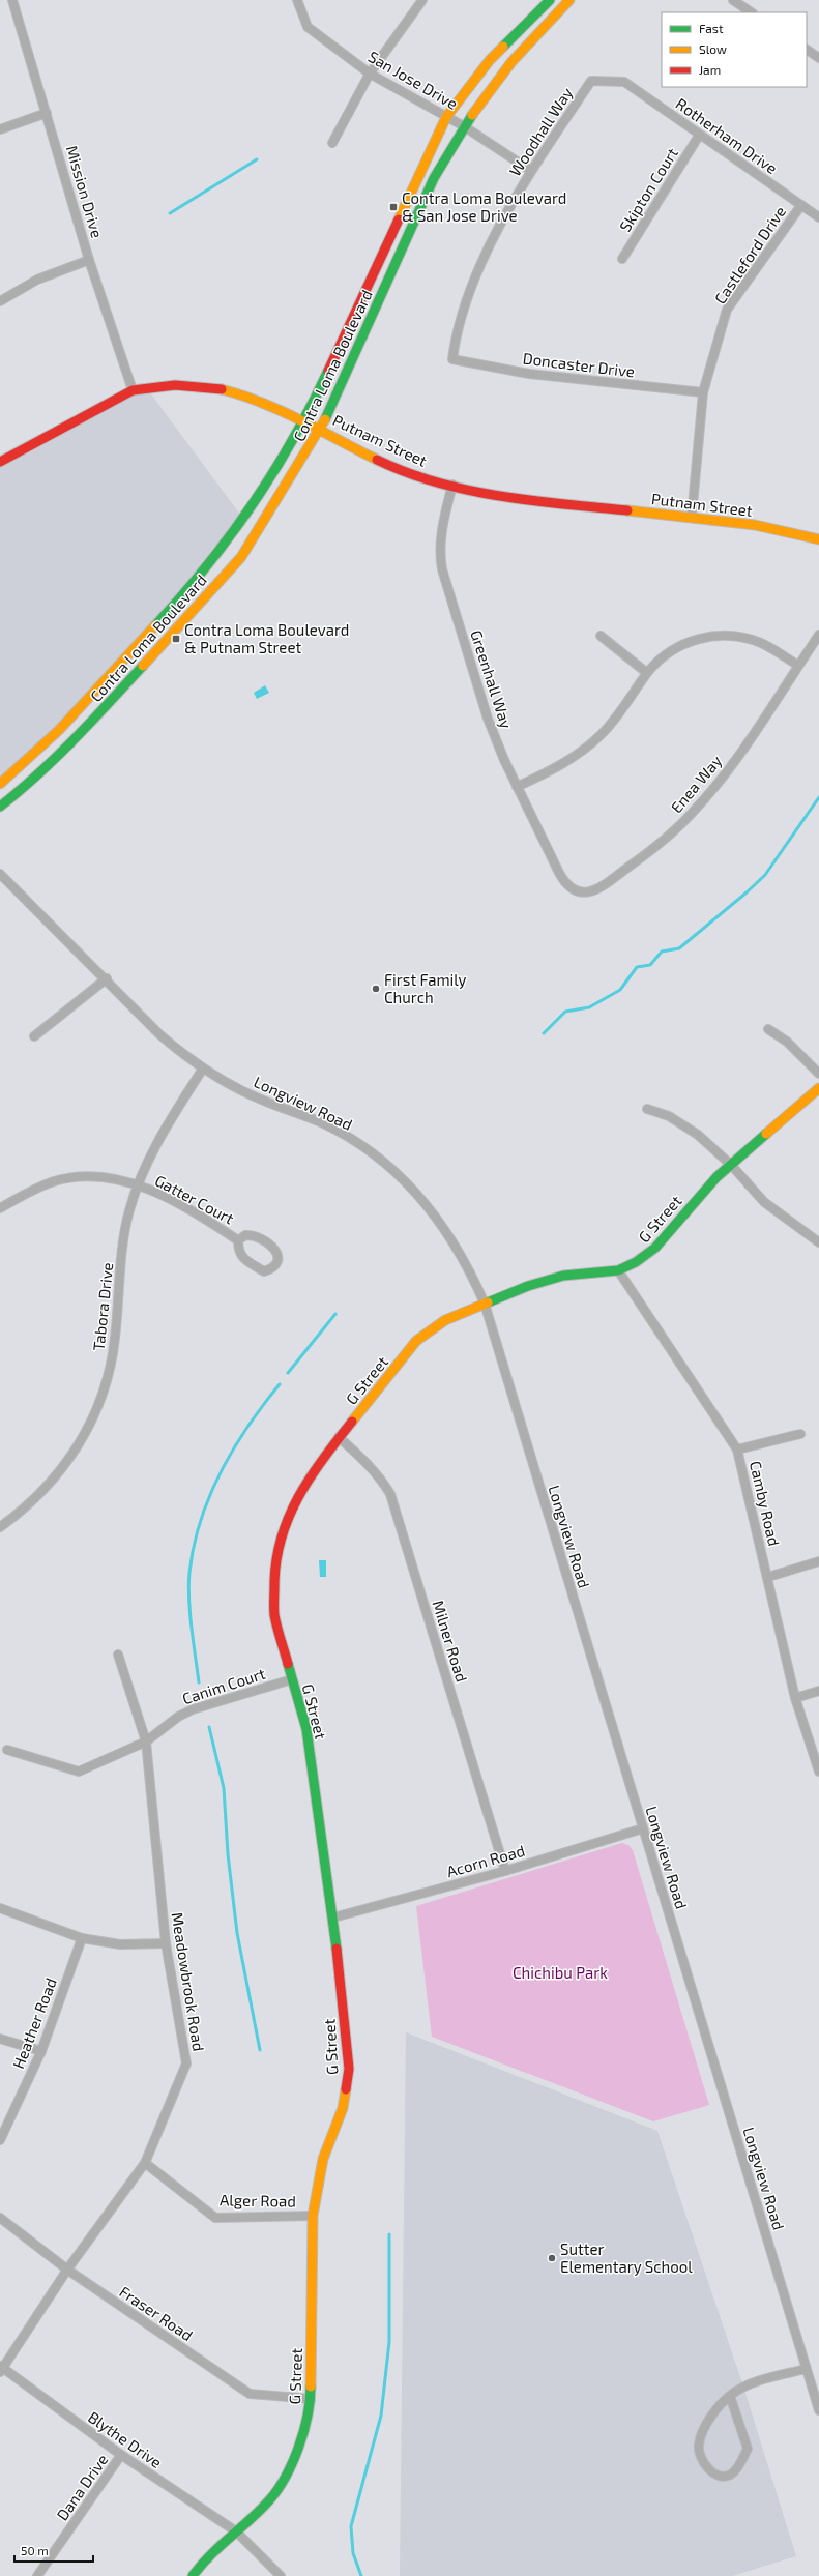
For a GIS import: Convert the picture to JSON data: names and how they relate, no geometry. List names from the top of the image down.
{
  "streets": {
    "street": [
      "San Jose Drive",
      "Woodhall Way",
      "Rotherham Drive",
      "Skipton Court",
      "Mission Drive",
      "Castleford Drive",
      "Doncaster Drive",
      "Contra Loma Boulevard",
      "Putnam Street",
      "Greenhall Way",
      "Enea Way",
      "Longview Road",
      "Gatter Court",
      "G Street",
      "Tabora Drive",
      "Camby Road",
      "Milner Road",
      "Canim Court",
      "Acorn Road",
      "Meadowbrook Road",
      "Heather Road",
      "Alger Road",
      "Fraser Road",
      "Blythe Drive",
      "Dana Drive"
    ]
  },
  "crossings": [
    ["San Jose Drive", "Woodhall Way"],
    ["San Jose Drive", "Contra Loma Boulevard"],
    ["Woodhall Way", "Rotherham Drive"],
    ["Woodhall Way", "Doncaster Drive"],
    ["Rotherham Drive", "Skipton Court"],
    ["Rotherham Drive", "Castleford Drive"],
    ["Mission Drive", "Putnam Street"],
    ["Castleford Drive", "Doncaster Drive"],
    ["Castleford Drive", "Putnam Street"],
    ["Contra Loma Boulevard", "Putnam Street"],
    ["Putnam Street", "Greenhall Way"],
    ["Greenhall Way", "Enea Way"],
    ["Longview Road", "G Street"],
    ["Longview Road", "Tabora Drive"],
    ["Longview Road", "Acorn Road"],
    ["Gatter Court", "Tabora Drive"],
    ["G Street", "Camby Road"],
    ["G Street", "Milner Road"],
    ["G Street", "Canim Court"],
    ["G Street", "Acorn Road"],
    ["G Street", "Alger Road"],
    ["G Street", "Fraser Road"],
    ["G Street", "Blythe Drive"],
    ["Milner Road", "Acorn Road"],
    ["Canim Court", "Meadowbrook Road"],
    ["Meadowbrook Road", "Alger Road"],
    ["Meadowbrook Road", "Fraser Road"],
    ["Meadowbrook Road", "Blythe Drive"],
    ["Blythe Drive", "Dana Drive"]
  ],
  "parks": ["Chichibu Park"],
  "places": {
    "transit": ["Contra Loma Boulevard & San Jose Drive", "Contra Loma Boulevard & Putnam Street"],
    "other": ["First Family Church", "Sutter Elementary School"]
  },
  "legend": ["Fast", "Slow", "Jam"],
  "scale_bar": "50 m"
}
